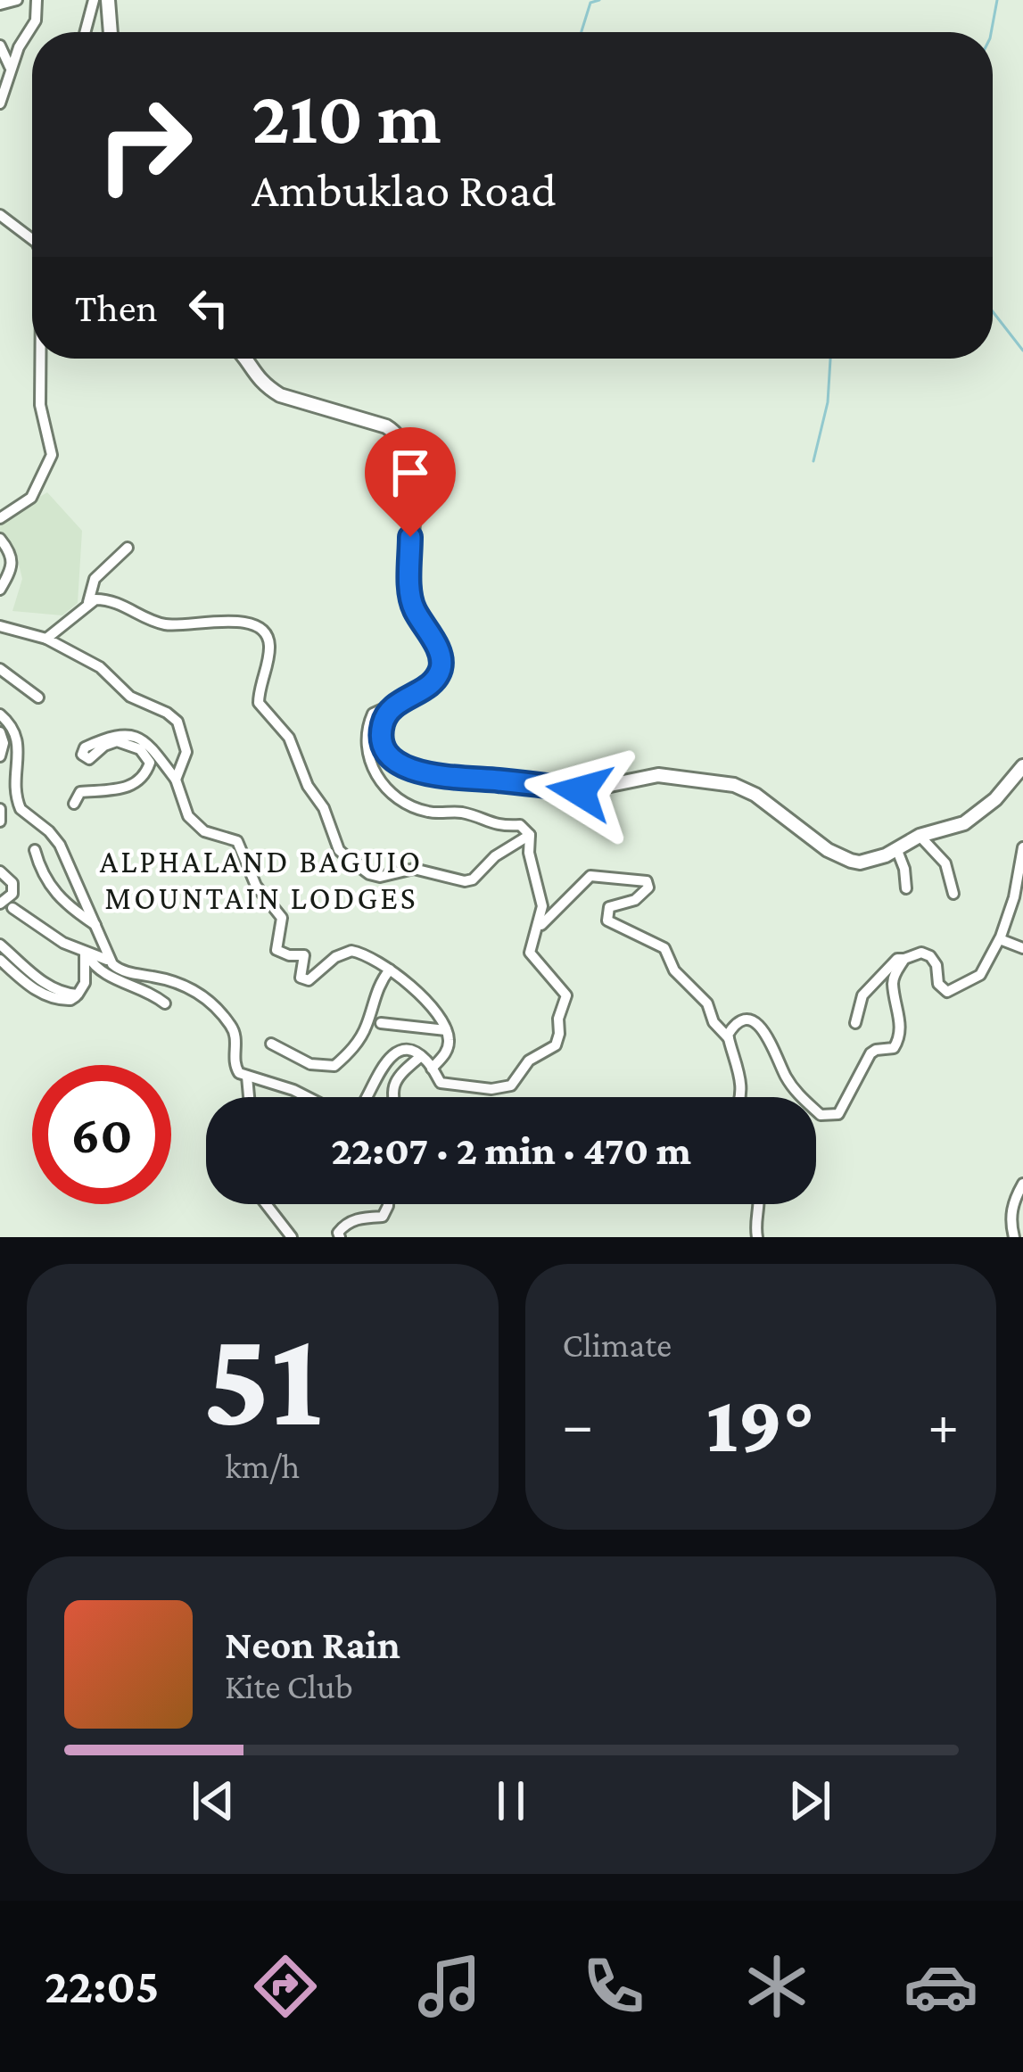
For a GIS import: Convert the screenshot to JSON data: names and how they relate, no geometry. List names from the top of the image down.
{
  "districts": ["ALPHALAND BAGUIO MOUNTAIN LODGES"],
  "page": {
    "turn": ["210 m", "Ambuklao Road"],
    "then": "Then",
    "limit": "60",
    "trip": "22:07 · 2 min · 470 m",
    "tile": [
      ["51", "km/h"],
      "Climate"
    ],
    "heat": ["−", "19°", "+"],
    "song": ["Neon Rain", "Kite Club"],
    "tabs": "22:05"
  }
}
